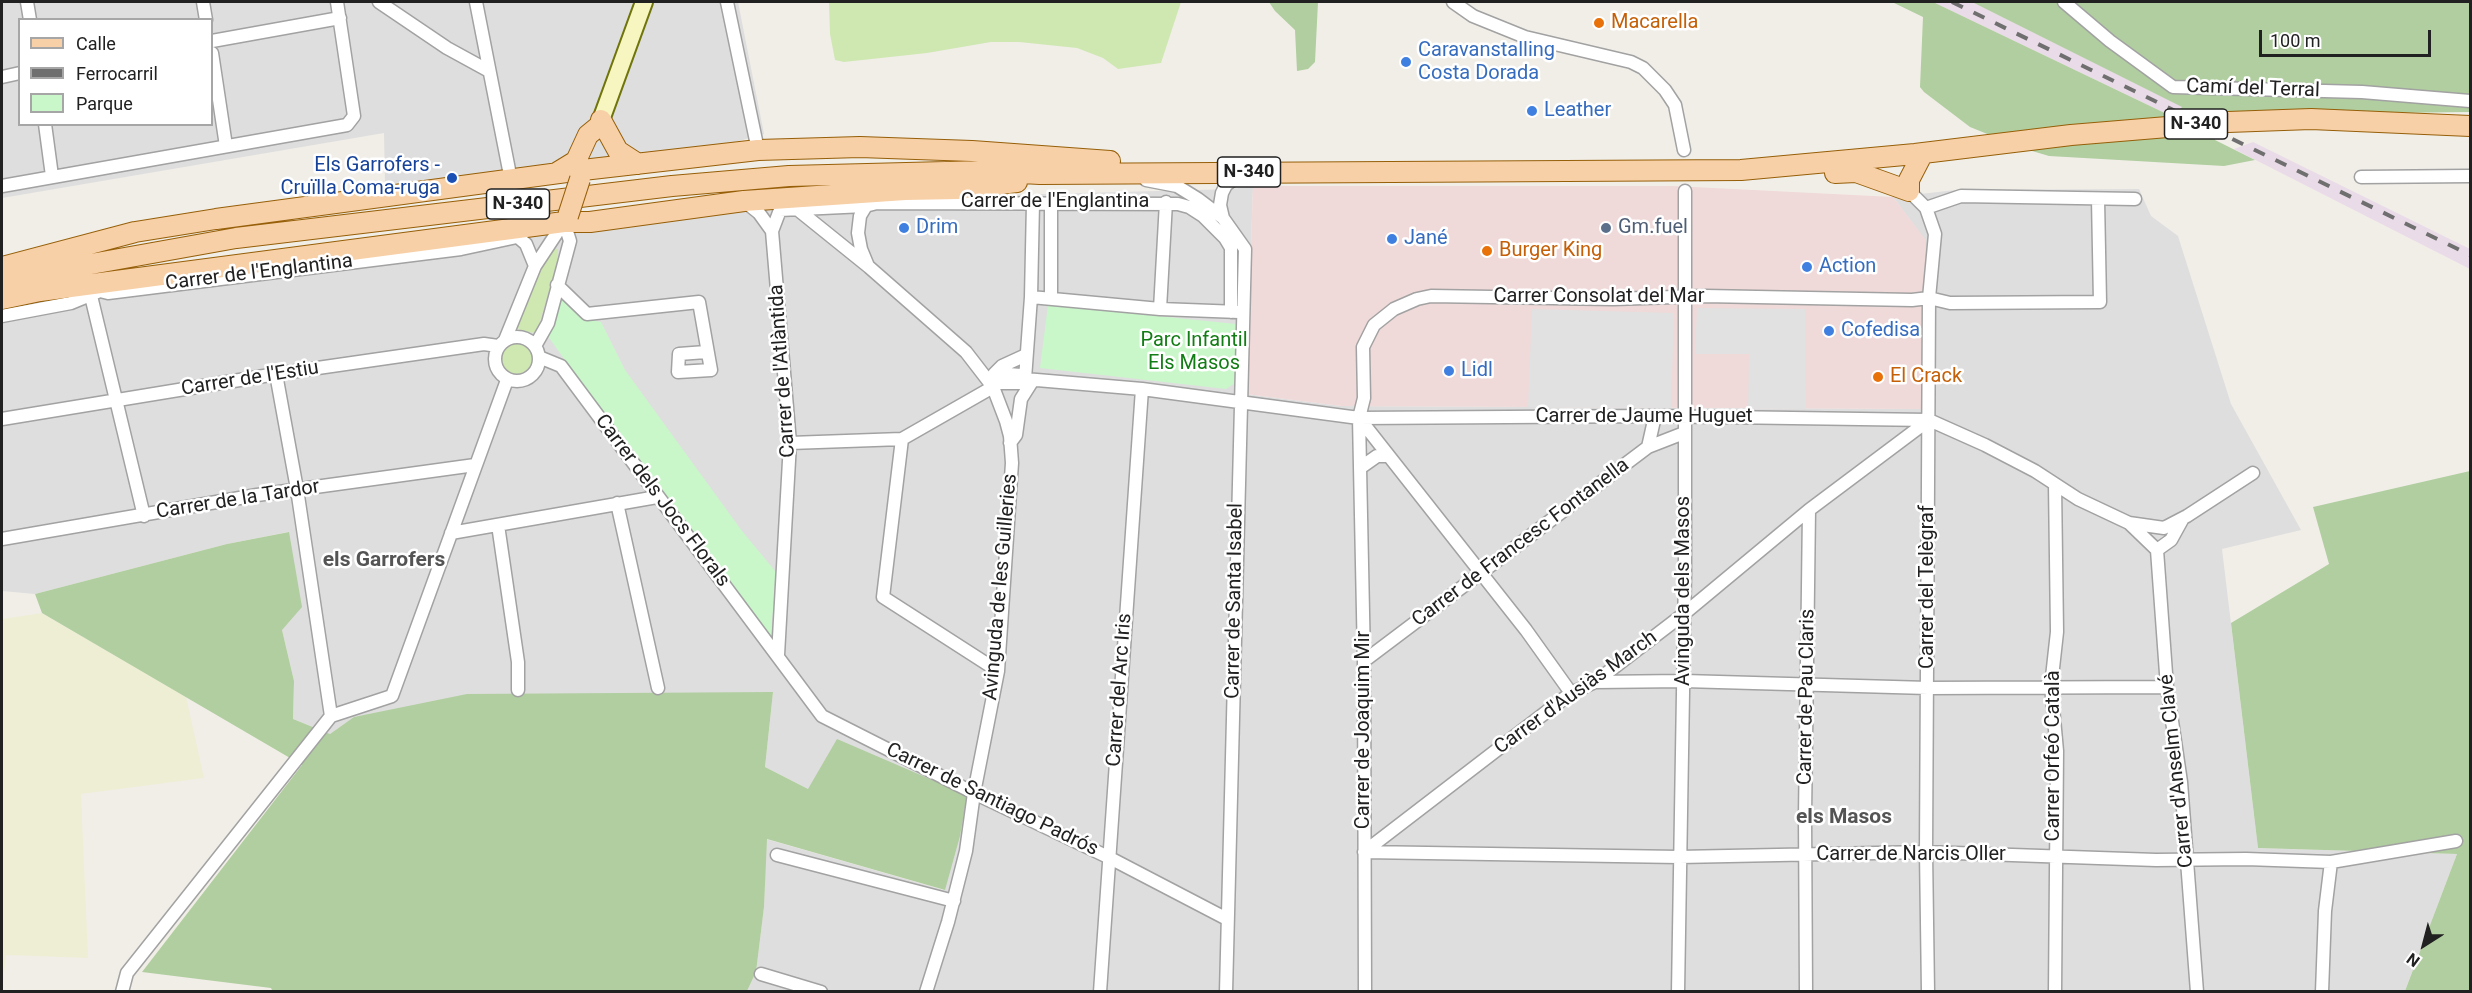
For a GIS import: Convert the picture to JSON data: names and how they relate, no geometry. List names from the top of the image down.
{
  "streets": {
    "main road": ["N-340"],
    "street": [
      "Camí del Terral",
      "Carrer de l'Englantina",
      "Carrer Consolat del Mar",
      "Carrer de l'Atlàntida",
      "Carrer de l'Estiu",
      "Carrer de Jaume Huguet",
      "Carrer de la Tardor",
      "Carrer dels Jocs Florals",
      "Carrer de Francesc Fontanella",
      "Avinguda de les Guilleries",
      "Carrer del Telègraf",
      "Avinguda dels Masos",
      "Carrer de Santa Isabel",
      "Carrer del Arc Iris",
      "Carrer d'Ausiàs March",
      "Carrer de Pau Claris",
      "Carrer de Joaquim Mir",
      "Carrer Orfeó Català",
      "Carrer d'Anselm Clavé",
      "Carrer de Santiago Padrós",
      "Carrer de Narcis Oller"
    ]
  },
  "crossings": [
    ["N-340", "Carrer de Santa Isabel"],
    ["Carrer de l'Englantina", "Carrer de l'Atlàntida"],
    ["Carrer de l'Englantina", "Avinguda de les Guilleries"],
    ["Carrer de l'Englantina", "Carrer de Santa Isabel"],
    ["Carrer Consolat del Mar", "Carrer de Jaume Huguet"],
    ["Carrer Consolat del Mar", "Carrer del Telègraf"],
    ["Carrer Consolat del Mar", "Avinguda dels Masos"],
    ["Carrer Consolat del Mar", "Carrer de Joaquim Mir"],
    ["Carrer de l'Atlàntida", "Carrer dels Jocs Florals"],
    ["Carrer de l'Atlàntida", "Carrer de Santiago Padrós"],
    ["Carrer de l'Estiu", "Carrer dels Jocs Florals"],
    ["Carrer de Jaume Huguet", "Avinguda de les Guilleries"],
    ["Carrer de Jaume Huguet", "Carrer del Telègraf"],
    ["Carrer de Jaume Huguet", "Avinguda dels Masos"],
    ["Carrer de Jaume Huguet", "Carrer de Santa Isabel"],
    ["Carrer de Jaume Huguet", "Carrer del Arc Iris"],
    ["Carrer de Jaume Huguet", "Carrer d'Ausiàs March"],
    ["Carrer de Jaume Huguet", "Carrer de Joaquim Mir"],
    ["Carrer dels Jocs Florals", "Carrer de Santiago Padrós"],
    ["Carrer de Francesc Fontanella", "Avinguda dels Masos"],
    ["Carrer de Francesc Fontanella", "Carrer de Joaquim Mir"],
    ["Avinguda de les Guilleries", "Carrer de Santiago Padrós"],
    ["Carrer del Telègraf", "Carrer d'Ausiàs March"],
    ["Carrer del Telègraf", "Carrer de Narcis Oller"],
    ["Avinguda dels Masos", "Carrer d'Ausiàs March"],
    ["Avinguda dels Masos", "Carrer de Narcis Oller"],
    ["Carrer de Santa Isabel", "Carrer de Santiago Padrós"],
    ["Carrer del Arc Iris", "Carrer de Santiago Padrós"],
    ["Carrer d'Ausiàs March", "Carrer de Pau Claris"],
    ["Carrer d'Ausiàs March", "Carrer de Joaquim Mir"],
    ["Carrer d'Ausiàs March", "Carrer de Narcis Oller"],
    ["Carrer de Pau Claris", "Carrer de Narcis Oller"],
    ["Carrer de Joaquim Mir", "Carrer de Narcis Oller"],
    ["Carrer Orfeó Català", "Carrer de Narcis Oller"],
    ["Carrer d'Anselm Clavé", "Carrer de Narcis Oller"]
  ],
  "districts": ["els Garrofers", "els Masos"],
  "parks": ["Parc Infantil Els Masos"],
  "places": [
    "Macarella",
    "Caravanstalling Costa Dorada",
    "Leather",
    "Els Garrofers - Cruïlla Coma-ruga",
    "Drim",
    "Gm.fuel",
    "Jané",
    "Burger King",
    "Action",
    "Cofedisa",
    "Lidl",
    "El Crack"
  ],
  "legend": ["Calle", "Ferrocarril", "Parque"],
  "scale_bar": "100 m",
  "north": "bottom left"
}
